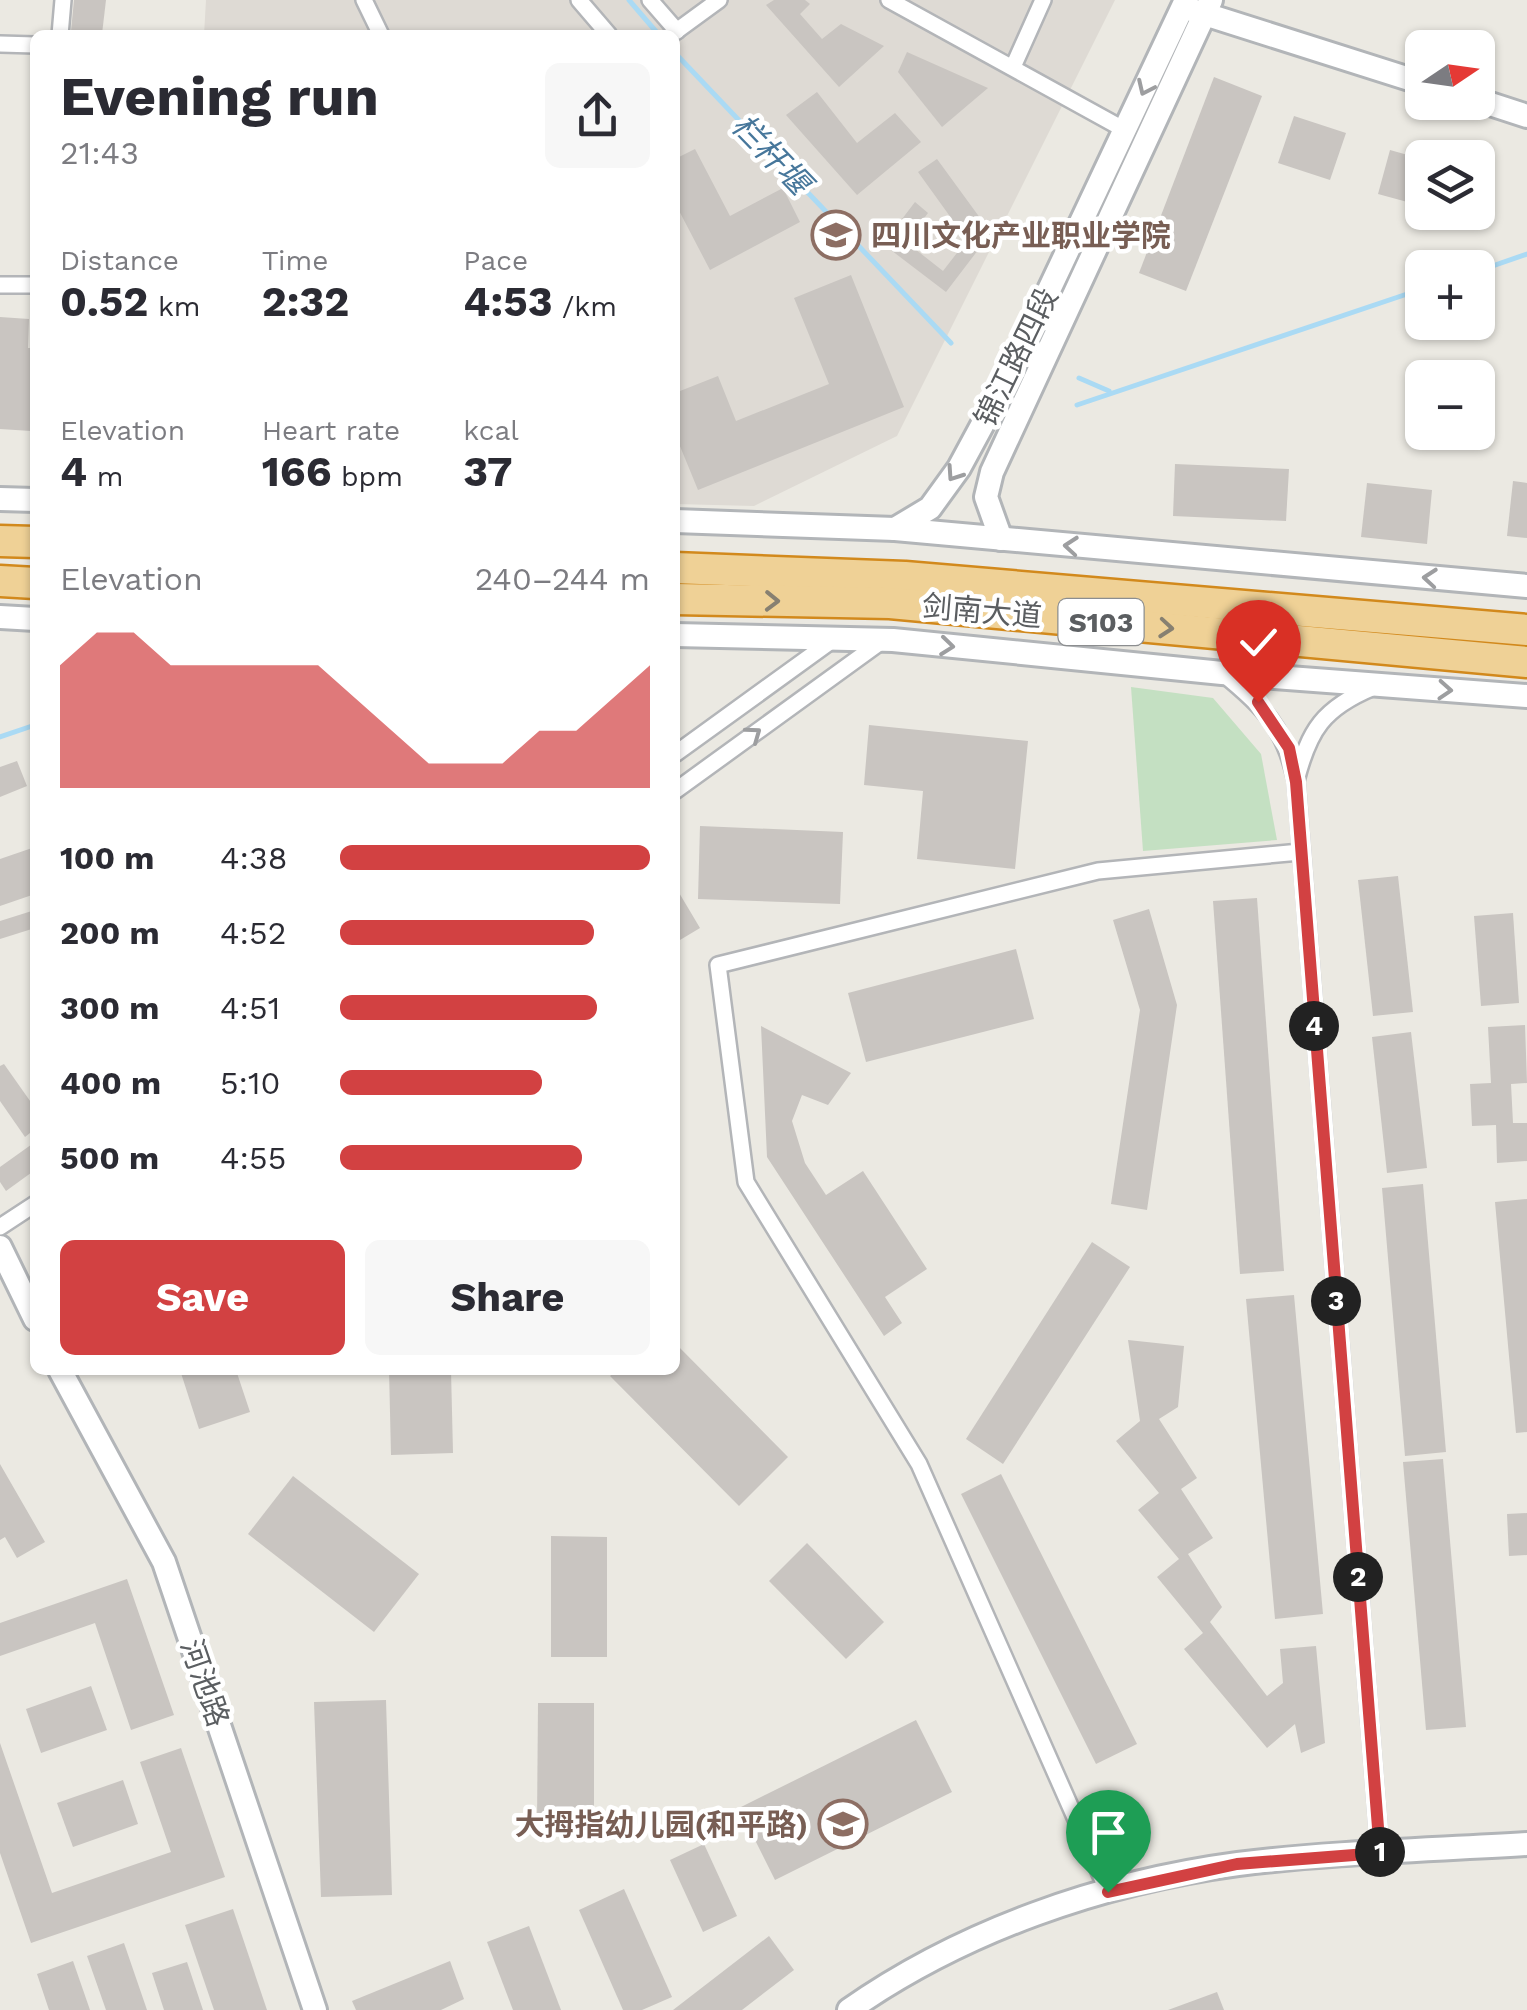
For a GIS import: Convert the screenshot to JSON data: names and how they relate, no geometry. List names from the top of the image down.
{
  "streets": {
    "highway": ["剑南大道", "S103"],
    "street": ["锦江路四段", "河池路"]
  },
  "water": ["栏杆堰"],
  "places": {
    "school or university": ["四川文化产业职业学院", "大拇指幼儿园(和平路)"]
  },
  "north": "right",
  "page": {
    "map_buttons": ["+", "−"],
    "heading": ["Evening run", "21:43"],
    "stats": [
      ["Distance", "0.52 km"],
      ["Time", "2:32"],
      ["Pace", "4:53 /km"],
      ["Elevation", "4 m"],
      ["Heart rate", "166 bpm"],
      ["kcal", "37"]
    ],
    "chart": ["Elevation", "240–244 m"],
    "list": [
      {
        "name": "100 m",
        "note": "4:38"
      },
      {
        "name": "200 m",
        "note": "4:52"
      },
      {
        "name": "300 m",
        "note": "4:51"
      },
      {
        "name": "400 m",
        "note": "5:10"
      },
      {
        "name": "500 m",
        "note": "4:55"
      }
    ],
    "pins": [
      "4",
      "3",
      "2",
      "1"
    ],
    "buttons": ["Save", "Share"]
  }
}
